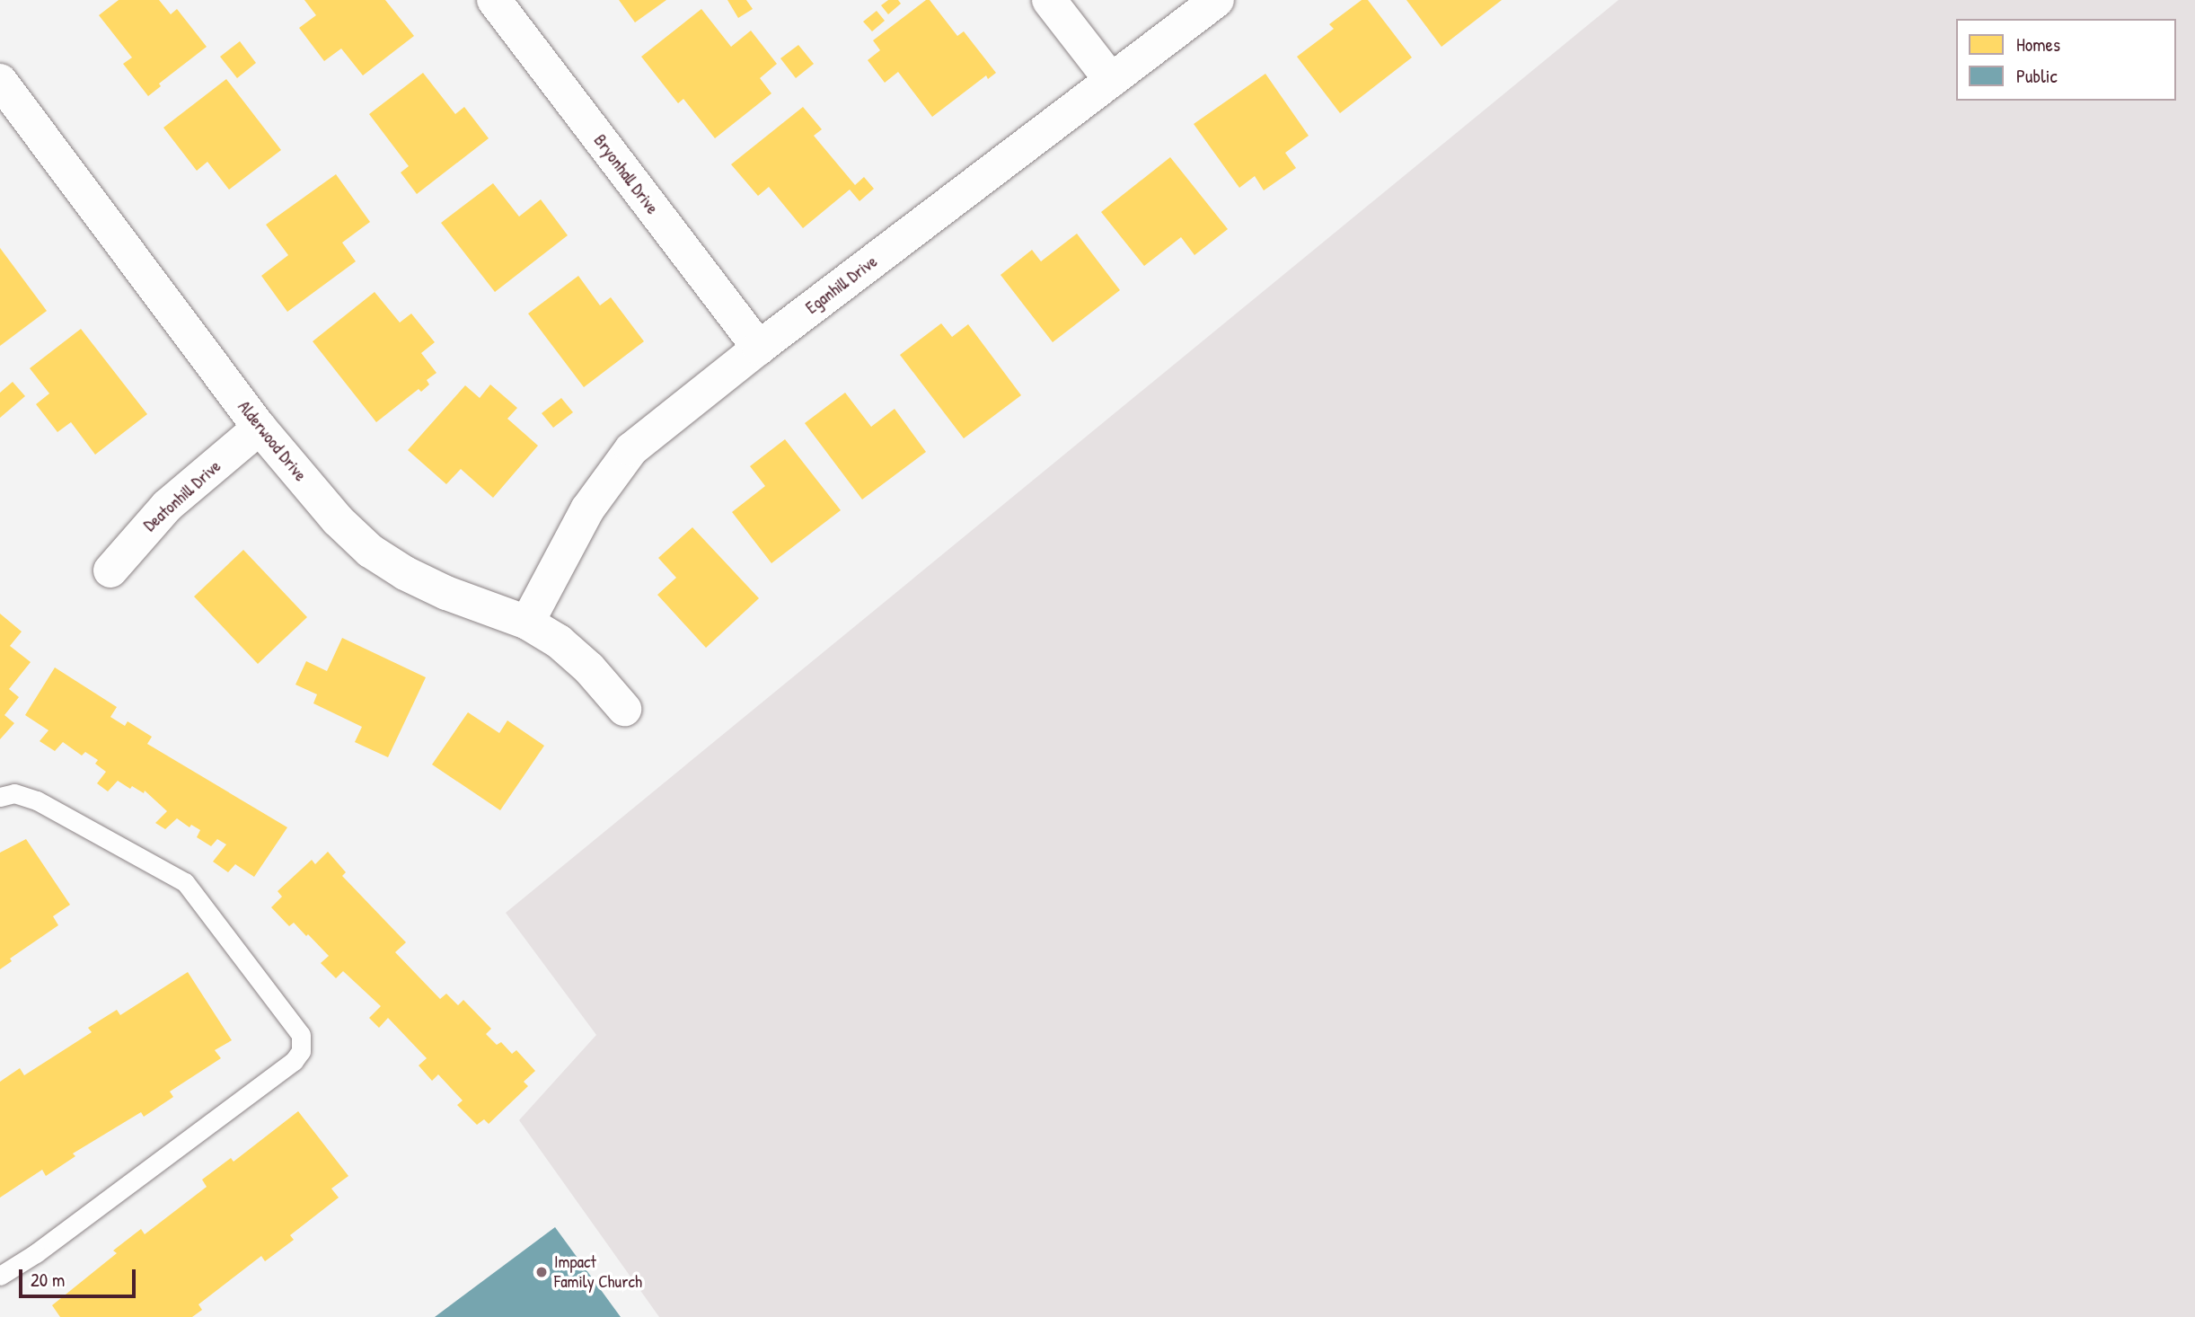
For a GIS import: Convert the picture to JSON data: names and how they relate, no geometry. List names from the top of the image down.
{
  "streets": {
    "street": [
      "Bryonhall Drive",
      "Eganhill Drive",
      "Alderwood Drive",
      "Deatonhill Drive"
    ]
  },
  "crossings": [
    ["Bryonhall Drive", "Eganhill Drive"],
    ["Eganhill Drive", "Alderwood Drive"],
    ["Alderwood Drive", "Deatonhill Drive"]
  ],
  "places": ["Impact Family Church"],
  "legend": ["Homes", "Public"],
  "scale_bar": "20 m"
}
